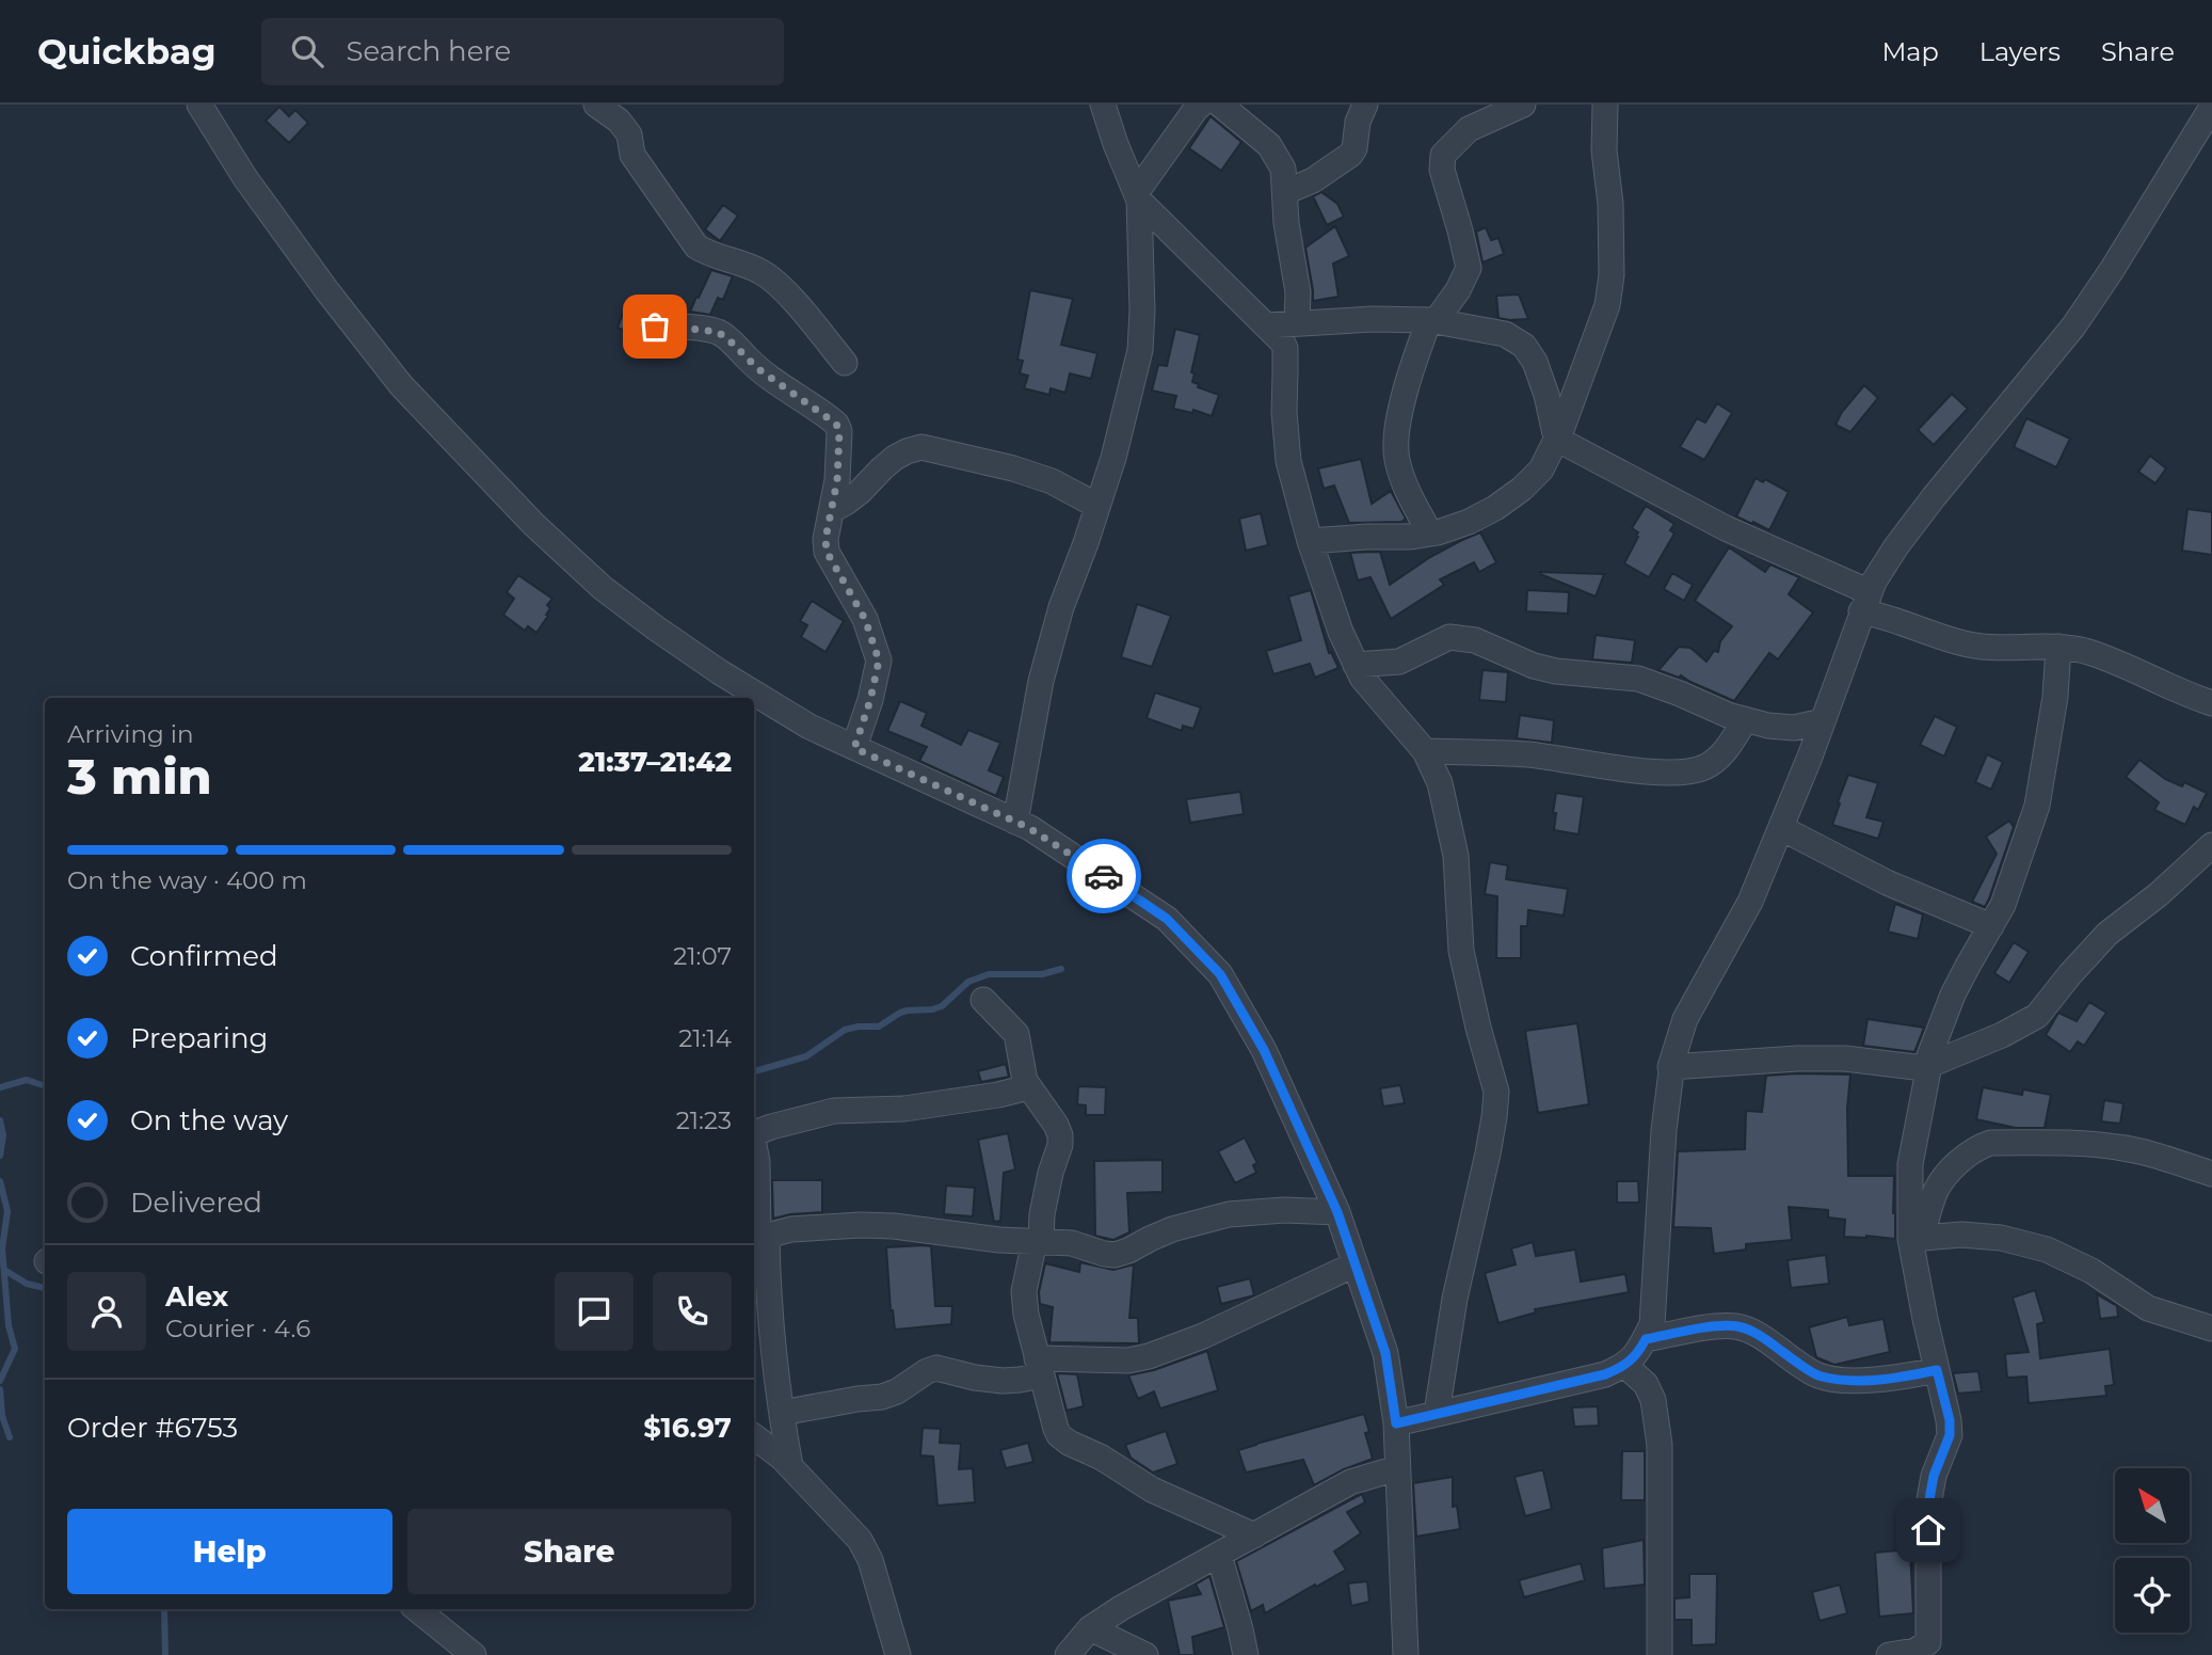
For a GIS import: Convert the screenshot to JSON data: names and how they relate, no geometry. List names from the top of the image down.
{
  "north": "top left",
  "page": {
    "header": "Quickbag",
    "search": "Search here",
    "nav": ["Map", "Layers", "Share"],
    "heading": ["3 min", "Arriving in", "21:37–21:42"],
    "panel": [
      "Alex",
      "Courier · 4.6",
      "Order #6753",
      "$16.97"
    ],
    "bar": "On the way · 400 m",
    "list": [
      ["Confirmed", "21:07"],
      ["Preparing", "21:14"],
      ["On the way", "21:23"],
      "Delivered"
    ],
    "buttons": ["Help", "Share"]
  }
}
